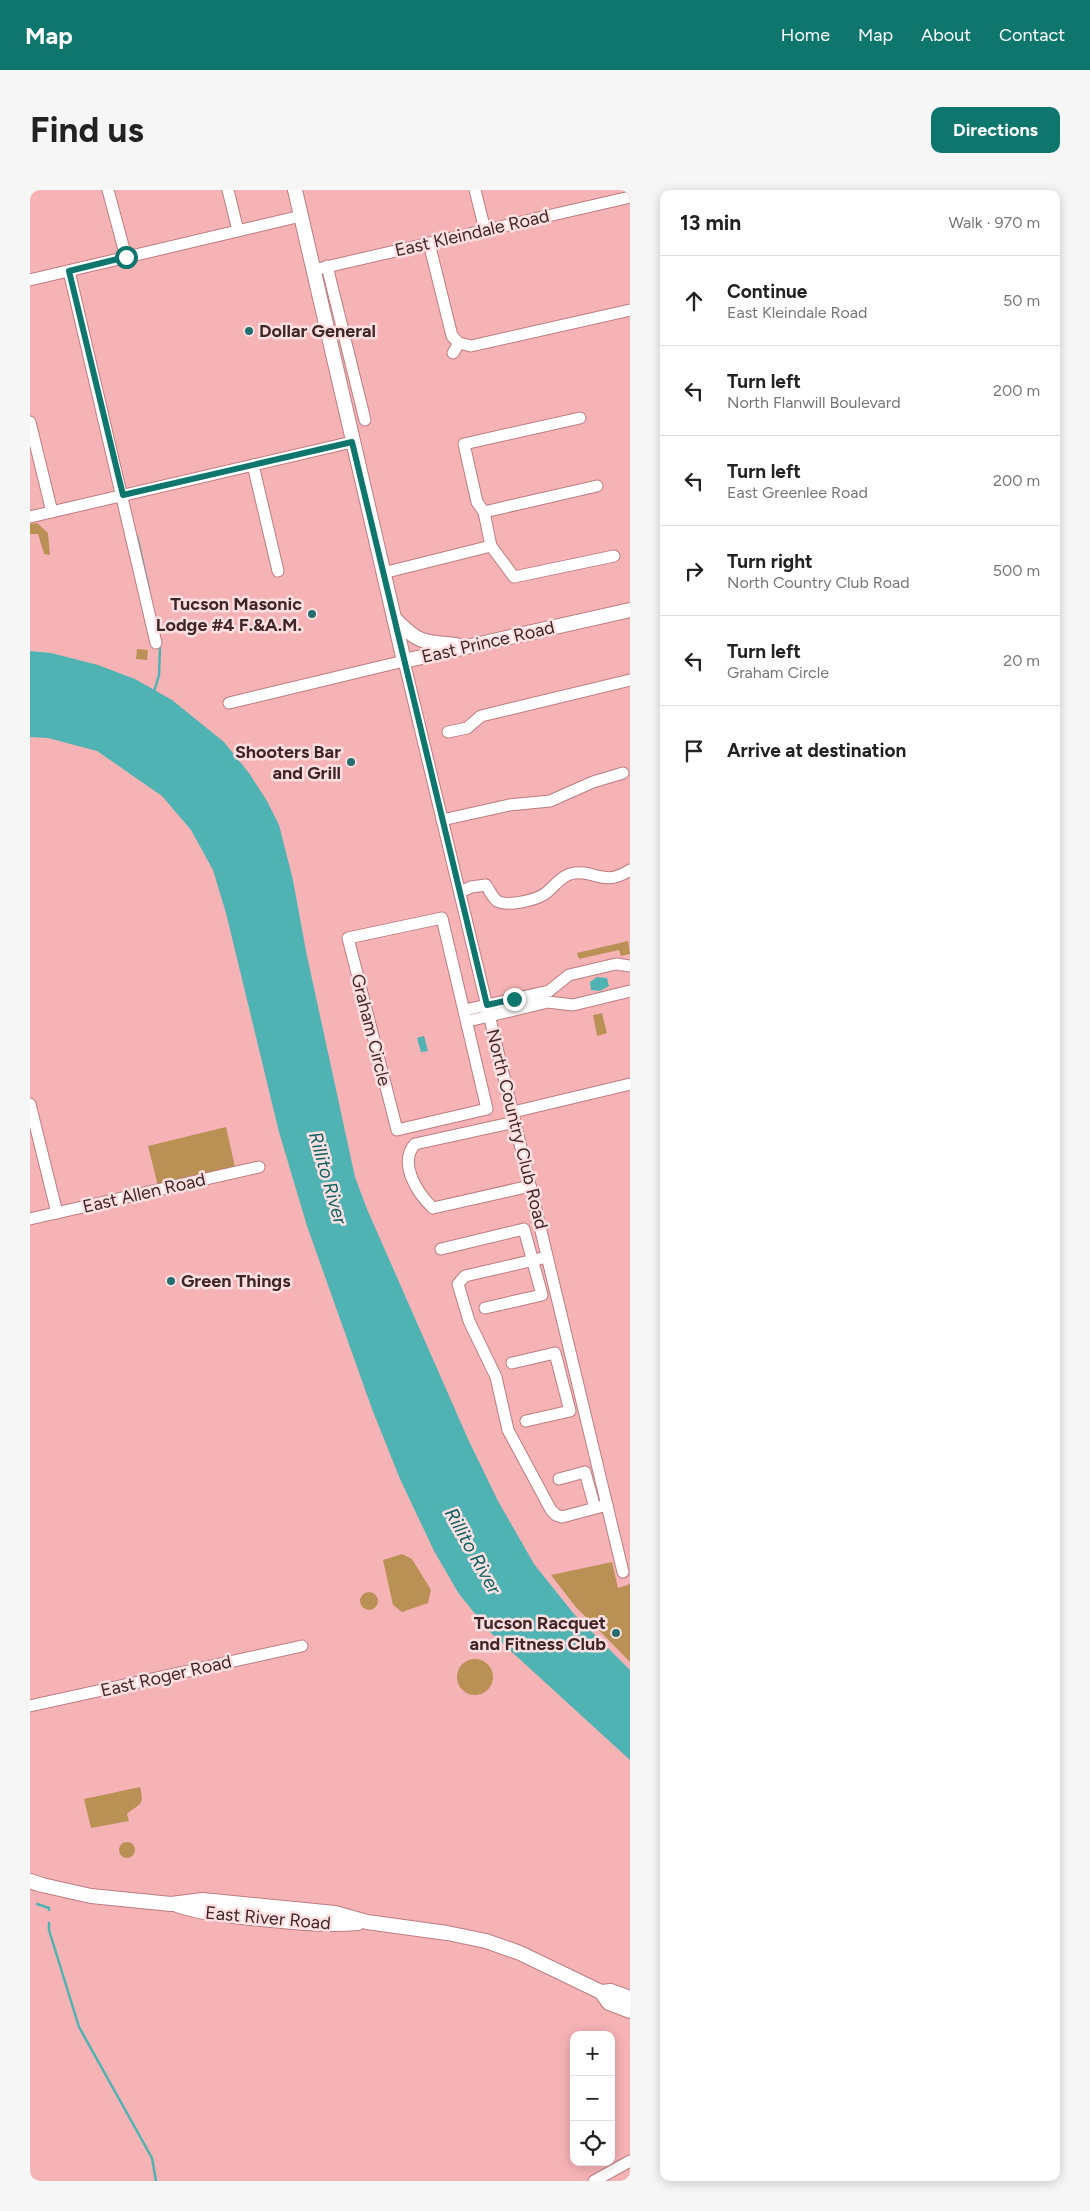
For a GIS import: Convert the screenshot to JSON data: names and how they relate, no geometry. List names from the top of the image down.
{
  "streets": {
    "main road": ["East Prince Road", "North Country Club Road", "East River Road"],
    "street": [
      "East Kleindale Road",
      "Graham Circle",
      "East Allen Road",
      "East Roger Road"
    ]
  },
  "crossings": [
    ["East Kleindale Road", "North Country Club Road"],
    ["East Prince Road", "North Country Club Road"]
  ],
  "water": ["Rillito River"],
  "places": [
    "Dollar General",
    "Tucson Masonic Lodge #4 F.&A.M.",
    "Shooters Bar and Grill",
    "Green Things",
    "Tucson Racquet and Fitness Club"
  ],
  "page": {
    "header": "Map",
    "nav": [
      "Home",
      "Map",
      "About",
      "Contact"
    ],
    "buttons": "Directions",
    "title": "Find us",
    "heading": ["13 min", "Walk · 970 m"],
    "list": [
      ["Continue", "East Kleindale Road", "50 m"],
      ["Turn left", "North Flanwill Boulevard", "200 m"],
      ["Turn left", "East Greenlee Road", "200 m"],
      ["Turn right", "North Country Club Road", "500 m"],
      ["Turn left", "Graham Circle", "20 m"],
      "Arrive at destination"
    ],
    "map_buttons": ["+", "−"]
  }
}
